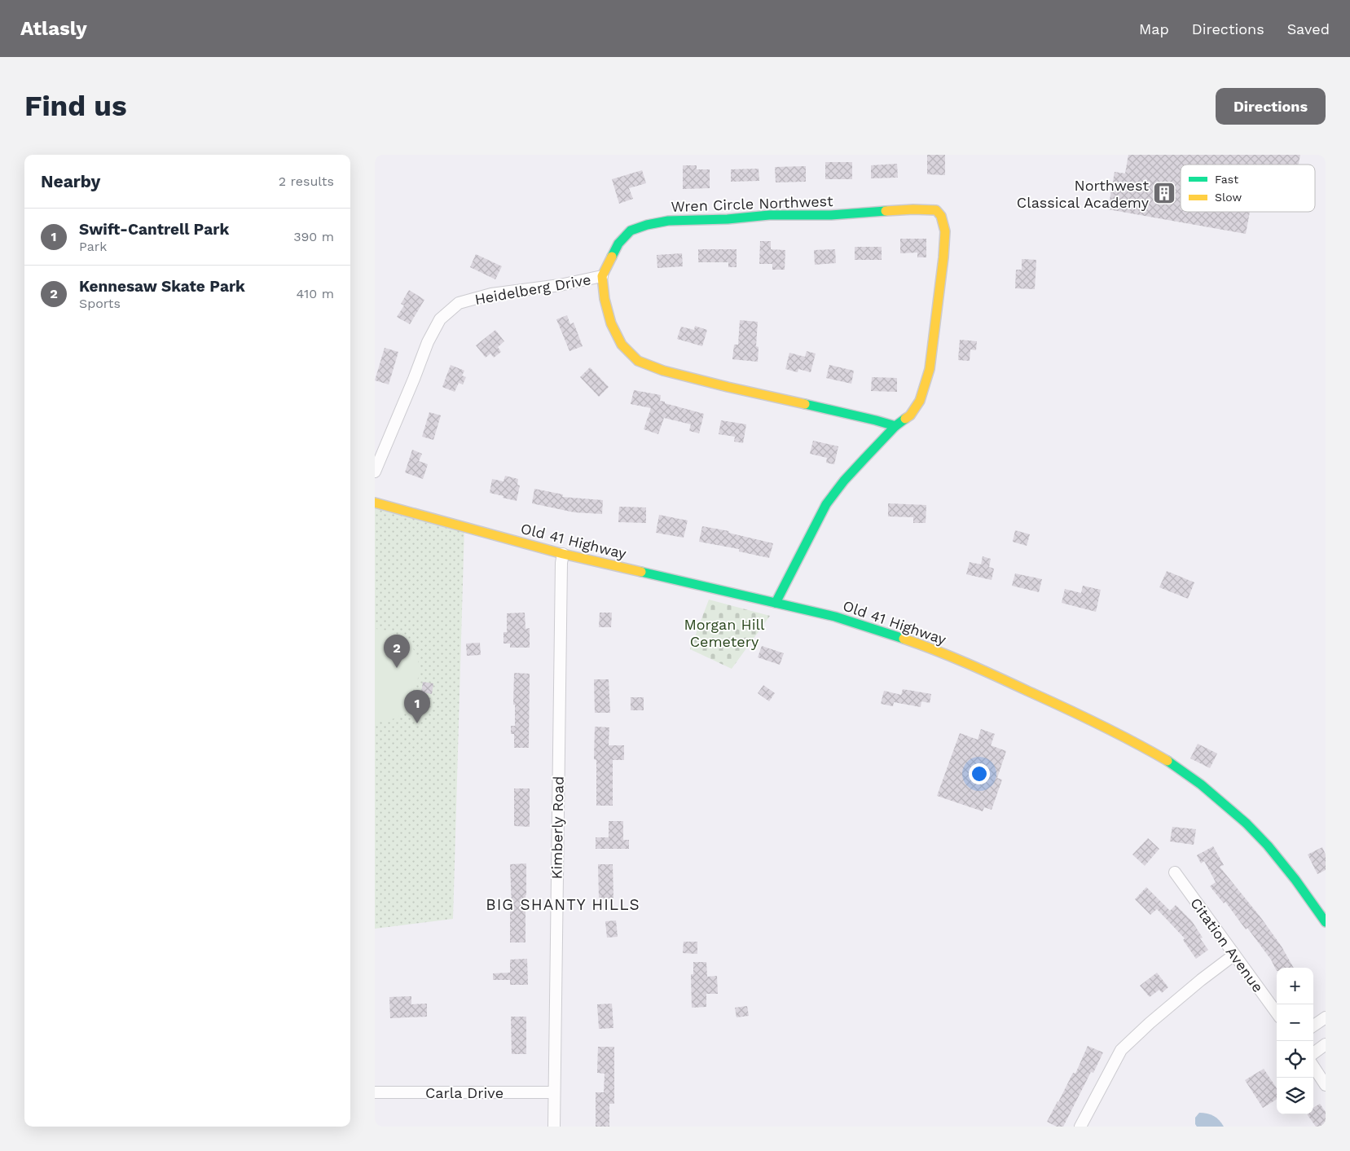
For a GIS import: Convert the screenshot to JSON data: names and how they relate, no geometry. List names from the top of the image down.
{
  "streets": {
    "street": [
      "Wren Circle Northwest",
      "Heidelberg Drive",
      "Old 41 Highway",
      "Kimberly Road",
      "Citation Avenue",
      "Carla Drive"
    ]
  },
  "crossings": [
    ["Wren Circle Northwest", "Heidelberg Drive"],
    ["Old 41 Highway", "Kimberly Road"],
    ["Kimberly Road", "Carla Drive"]
  ],
  "districts": ["BIG SHANTY HILLS"],
  "parks": ["Morgan Hill Cemetery"],
  "places": {
    "building": ["Northwest Classical Academy"]
  },
  "legend": ["Fast", "Slow"],
  "page": {
    "header": "Atlasly",
    "nav": ["Map", "Directions", "Saved"],
    "buttons": "Directions",
    "title": "Find us",
    "heading": ["Nearby", "2 results"],
    "list": [
      {
        "mark": "1",
        "name": "Swift-Cantrell Park",
        "note": "Park",
        "value": "390 m"
      },
      {
        "mark": "2",
        "name": "Kennesaw Skate Park",
        "note": "Sports",
        "value": "410 m"
      }
    ],
    "pins": ["2", "1"],
    "map_buttons": ["+", "−"]
  }
}
